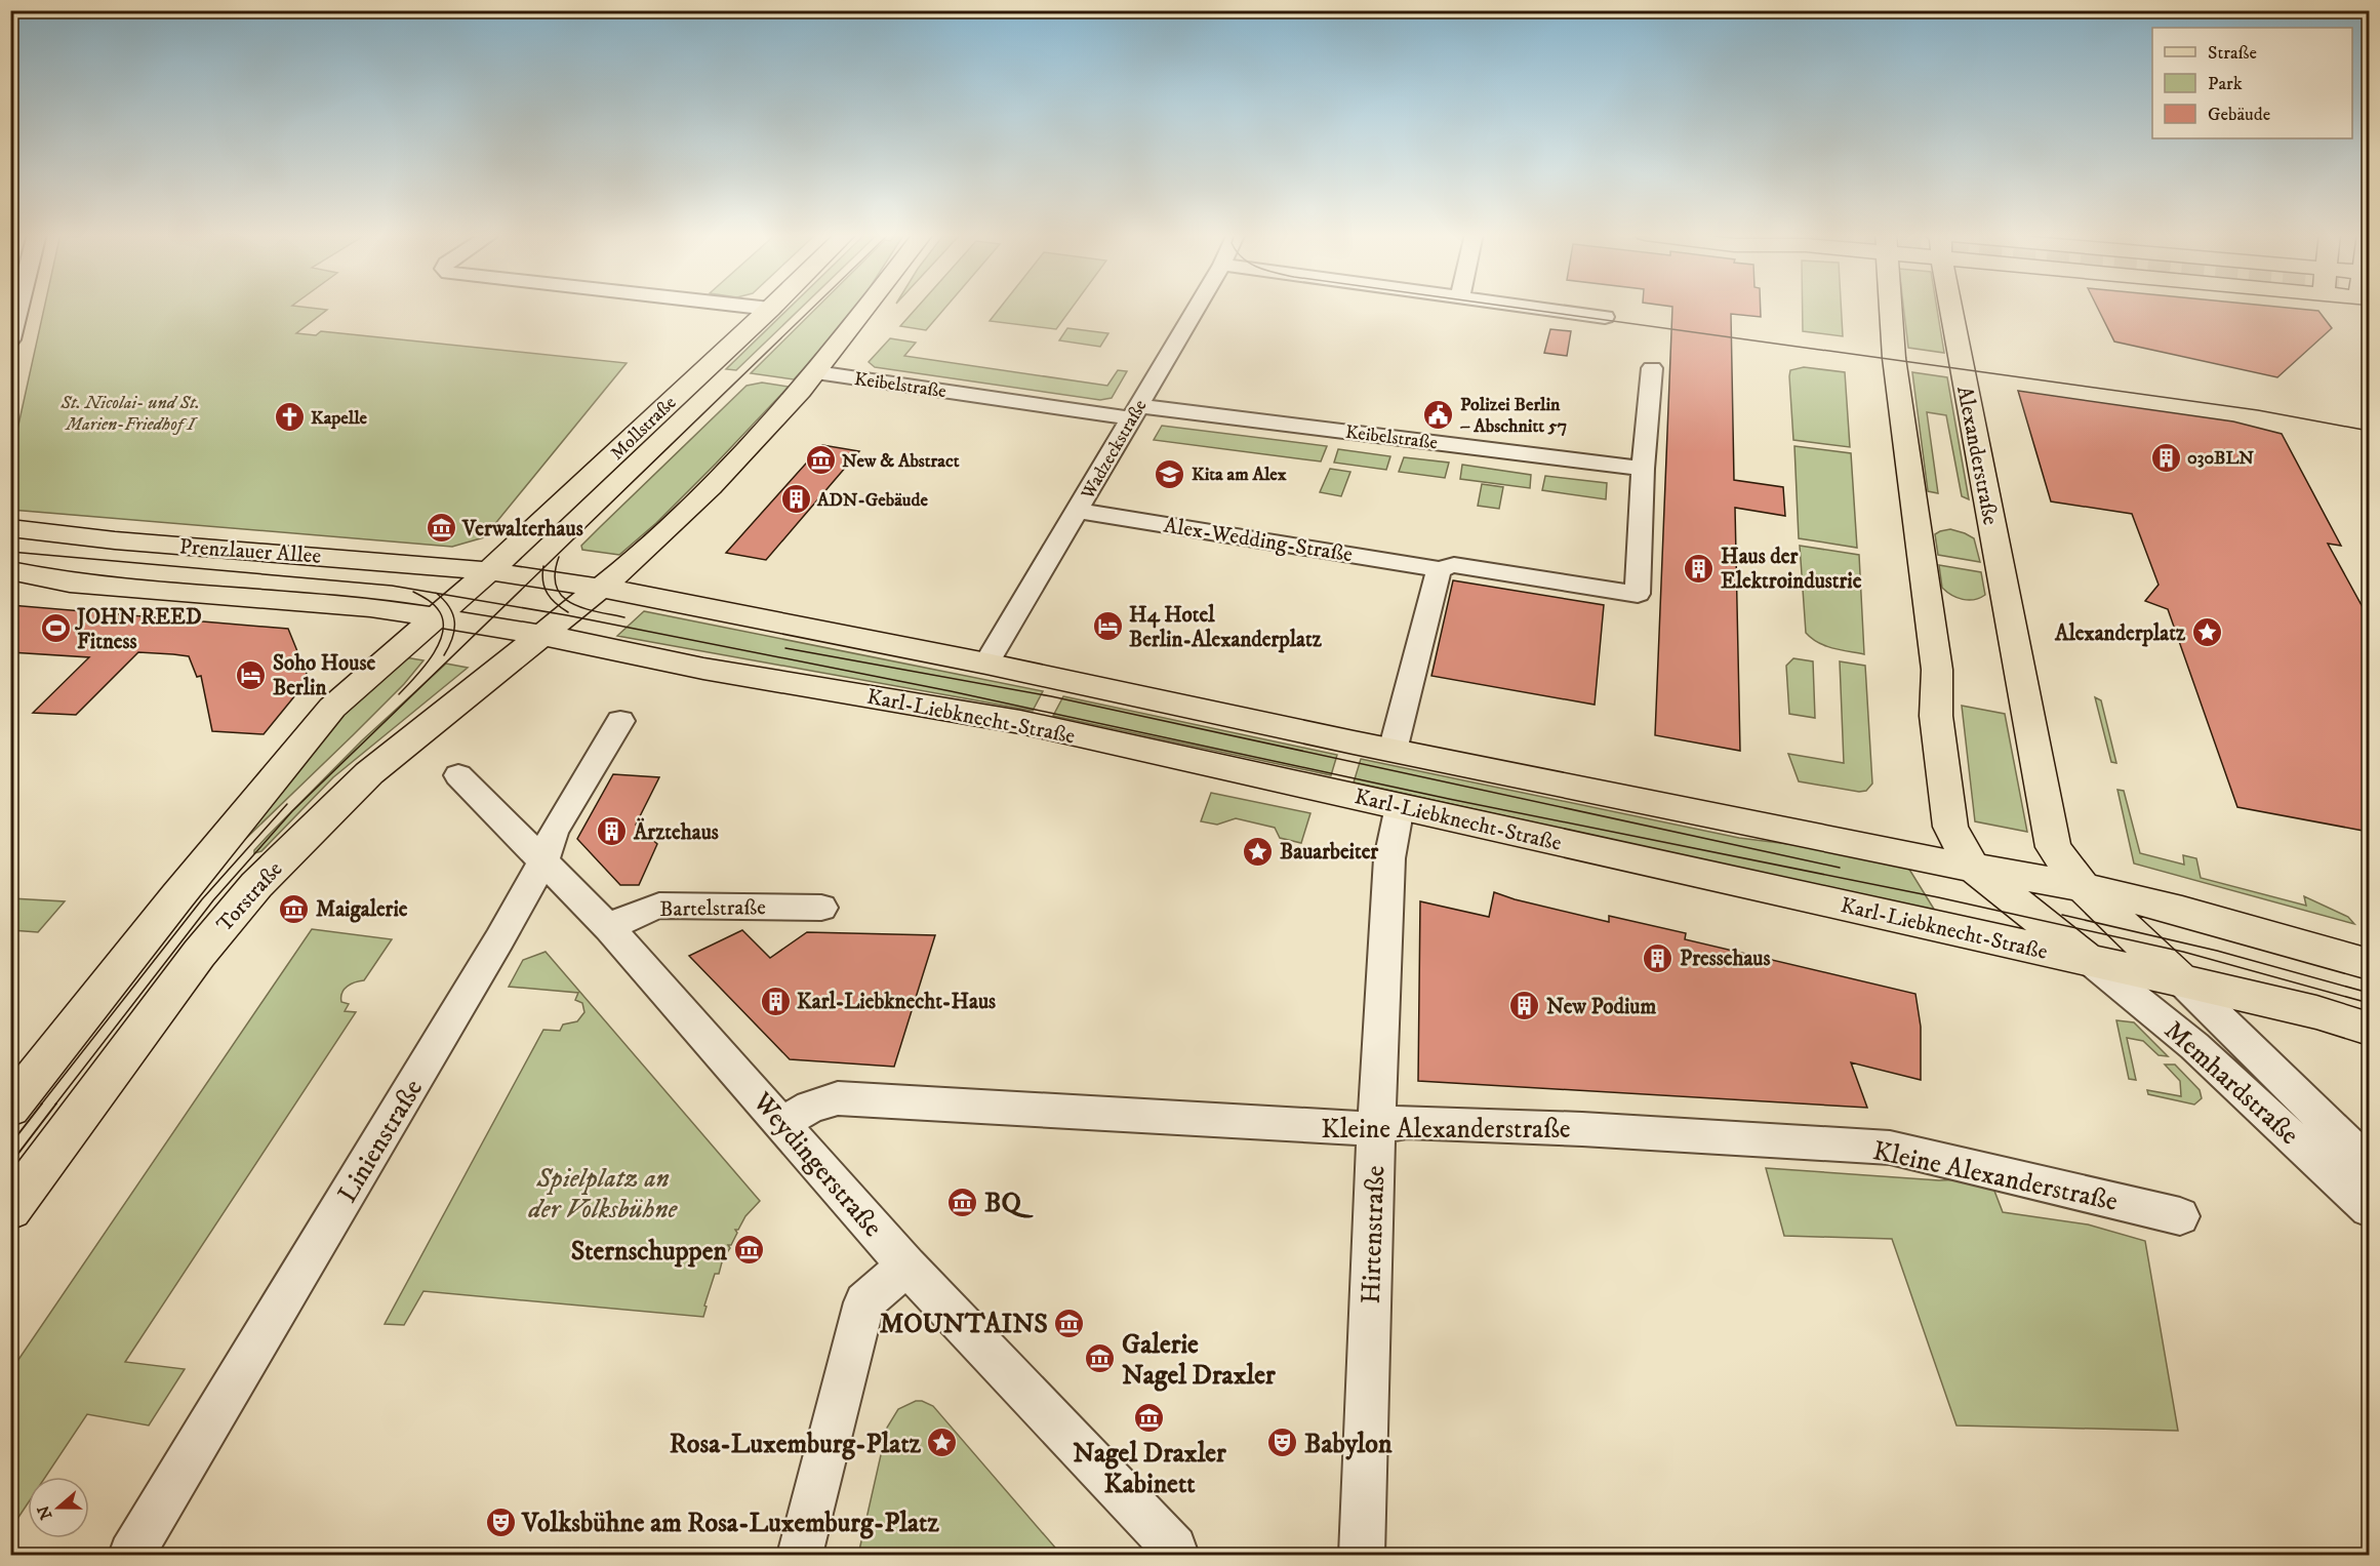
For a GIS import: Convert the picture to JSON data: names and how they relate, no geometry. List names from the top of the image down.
{
  "streets": {
    "main road": [
      "Mollstraße",
      "Alexanderstraße",
      "Prenzlauer Allee",
      "Karl-Liebknecht-Straße",
      "Torstraße"
    ],
    "street": [
      "Keibelstraße",
      "Wadzeckstraße",
      "Alex-Wedding-Straße",
      "Bartelstraße",
      "Memhardstraße",
      "Kleine Alexanderstraße",
      "Linienstraße",
      "Weydingerstraße",
      "Hirtenstraße"
    ]
  },
  "crossings": [
    ["Keibelstraße", "Wadzeckstraße"],
    ["Keibelstraße", "Alex-Wedding-Straße"],
    ["Mollstraße", "Prenzlauer Allee"],
    ["Mollstraße", "Karl-Liebknecht-Straße"],
    ["Wadzeckstraße", "Alex-Wedding-Straße"],
    ["Alexanderstraße", "Karl-Liebknecht-Straße"],
    ["Alexanderstraße", "Memhardstraße"],
    ["Karl-Liebknecht-Straße", "Torstraße"],
    ["Karl-Liebknecht-Straße", "Memhardstraße"],
    ["Karl-Liebknecht-Straße", "Hirtenstraße"],
    ["Bartelstraße", "Weydingerstraße"],
    ["Kleine Alexanderstraße", "Weydingerstraße"],
    ["Kleine Alexanderstraße", "Hirtenstraße"],
    ["Linienstraße", "Weydingerstraße"]
  ],
  "parks": ["St. Nicolai- und St. Marien-Friedhof I", "Spielplatz an der Volksbühne"],
  "places": {
    "public building": ["Polizei Berlin – Abschnitt 57"],
    "church": ["Kapelle"],
    "building": [
      "030BLN",
      "ADN-Gebäude",
      "Haus der Elektroindustrie",
      "Ärztehaus",
      "Pressehaus",
      "Karl-Liebknecht-Haus",
      "New Podium"
    ],
    "museum": [
      "New & Abstract",
      "Verwalterhaus",
      "Maigalerie",
      "BQ",
      "Sternschuppen",
      "MOUNTAINS",
      "Galerie Nagel Draxler",
      "Nagel Draxler Kabinett"
    ],
    "school or university": ["Kita am Alex"],
    "hotel": ["H4 Hotel Berlin-Alexanderplatz", "Soho House Berlin"],
    "sports": ["JOHN REED Fitness"],
    "place": ["Alexanderplatz", "Bauarbeiter", "Rosa-Luxemburg-Platz"],
    "theatre": ["Babylon", "Volksbühne am Rosa-Luxemburg-Platz"]
  },
  "legend": ["Straße", "Park", "Gebäude"],
  "north": "left"
}
